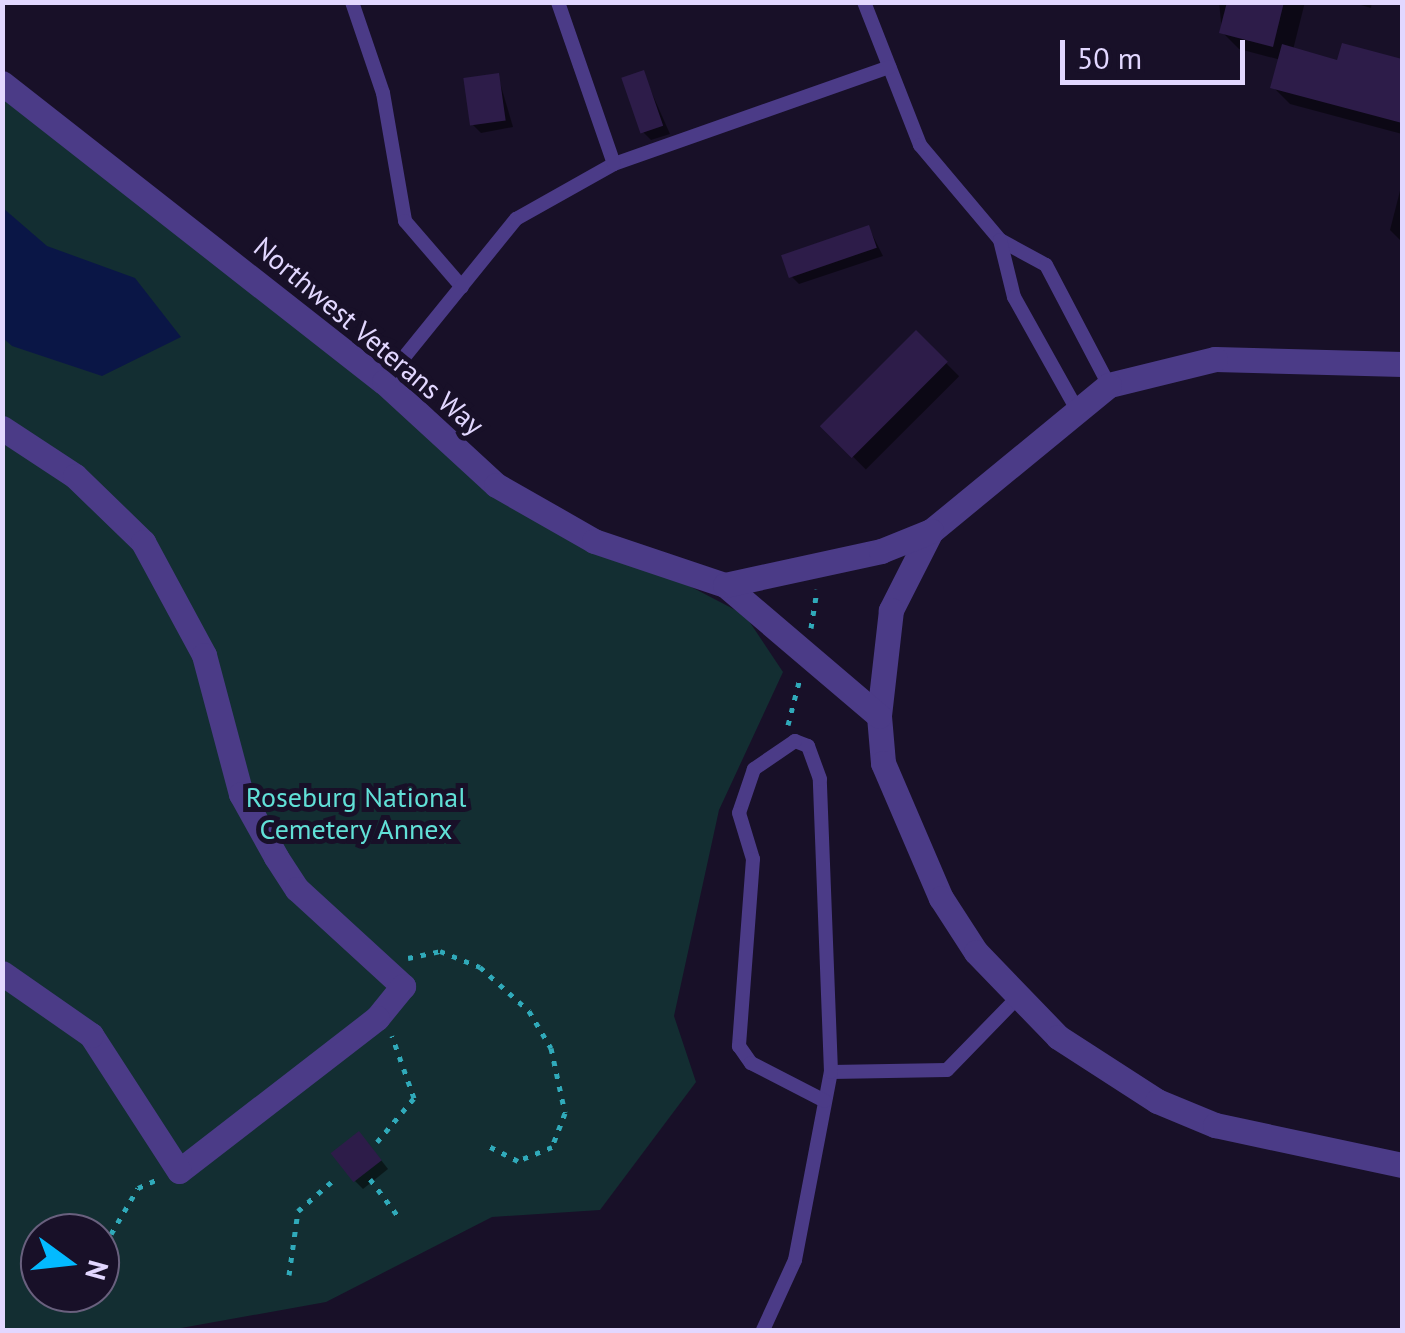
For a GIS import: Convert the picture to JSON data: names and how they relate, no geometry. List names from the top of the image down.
{
  "streets": {
    "street": ["Northwest Veterans Way"]
  },
  "parks": ["Roseburg National Cemetery Annex"],
  "scale_bar": "50 m",
  "north": "right"
}
